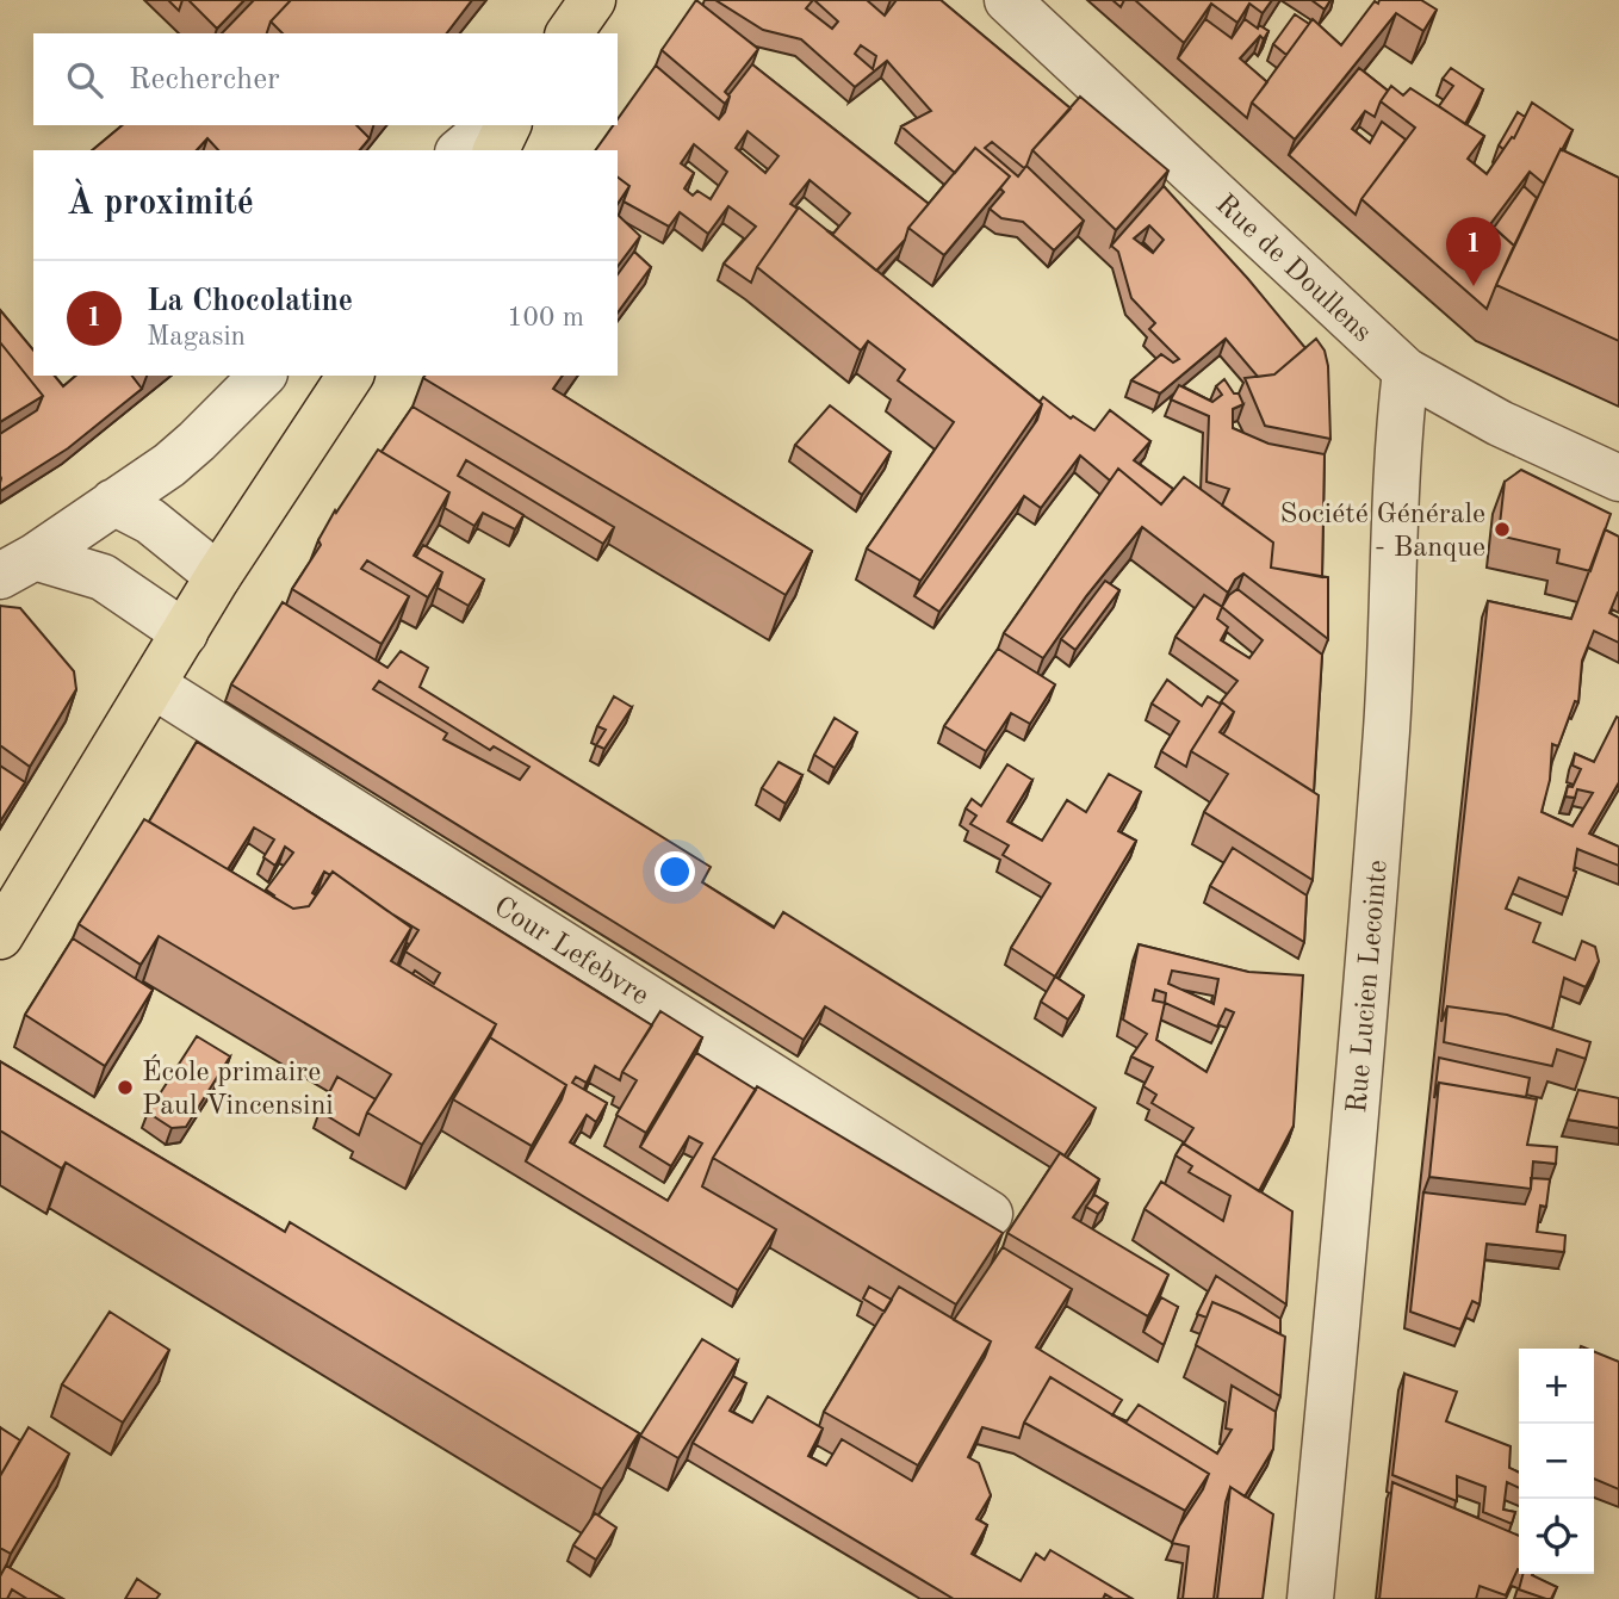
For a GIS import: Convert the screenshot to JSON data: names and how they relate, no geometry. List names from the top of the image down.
{
  "streets": {
    "street": ["Rue de Doullens", "Cour Lefebvre", "Rue Lucien Lecointe"]
  },
  "crossings": [
    ["Rue de Doullens", "Rue Lucien Lecointe"]
  ],
  "places": ["Société Générale - Banque", "École primaire Paul Vincensini"],
  "page": {
    "search": "Rechercher",
    "heading": "À proximité",
    "pins": "1",
    "list": [
      {
        "mark": "1",
        "name": "La Chocolatine",
        "note": "Magasin",
        "value": "100 m"
      }
    ],
    "map_buttons": ["+", "−"]
  }
}
